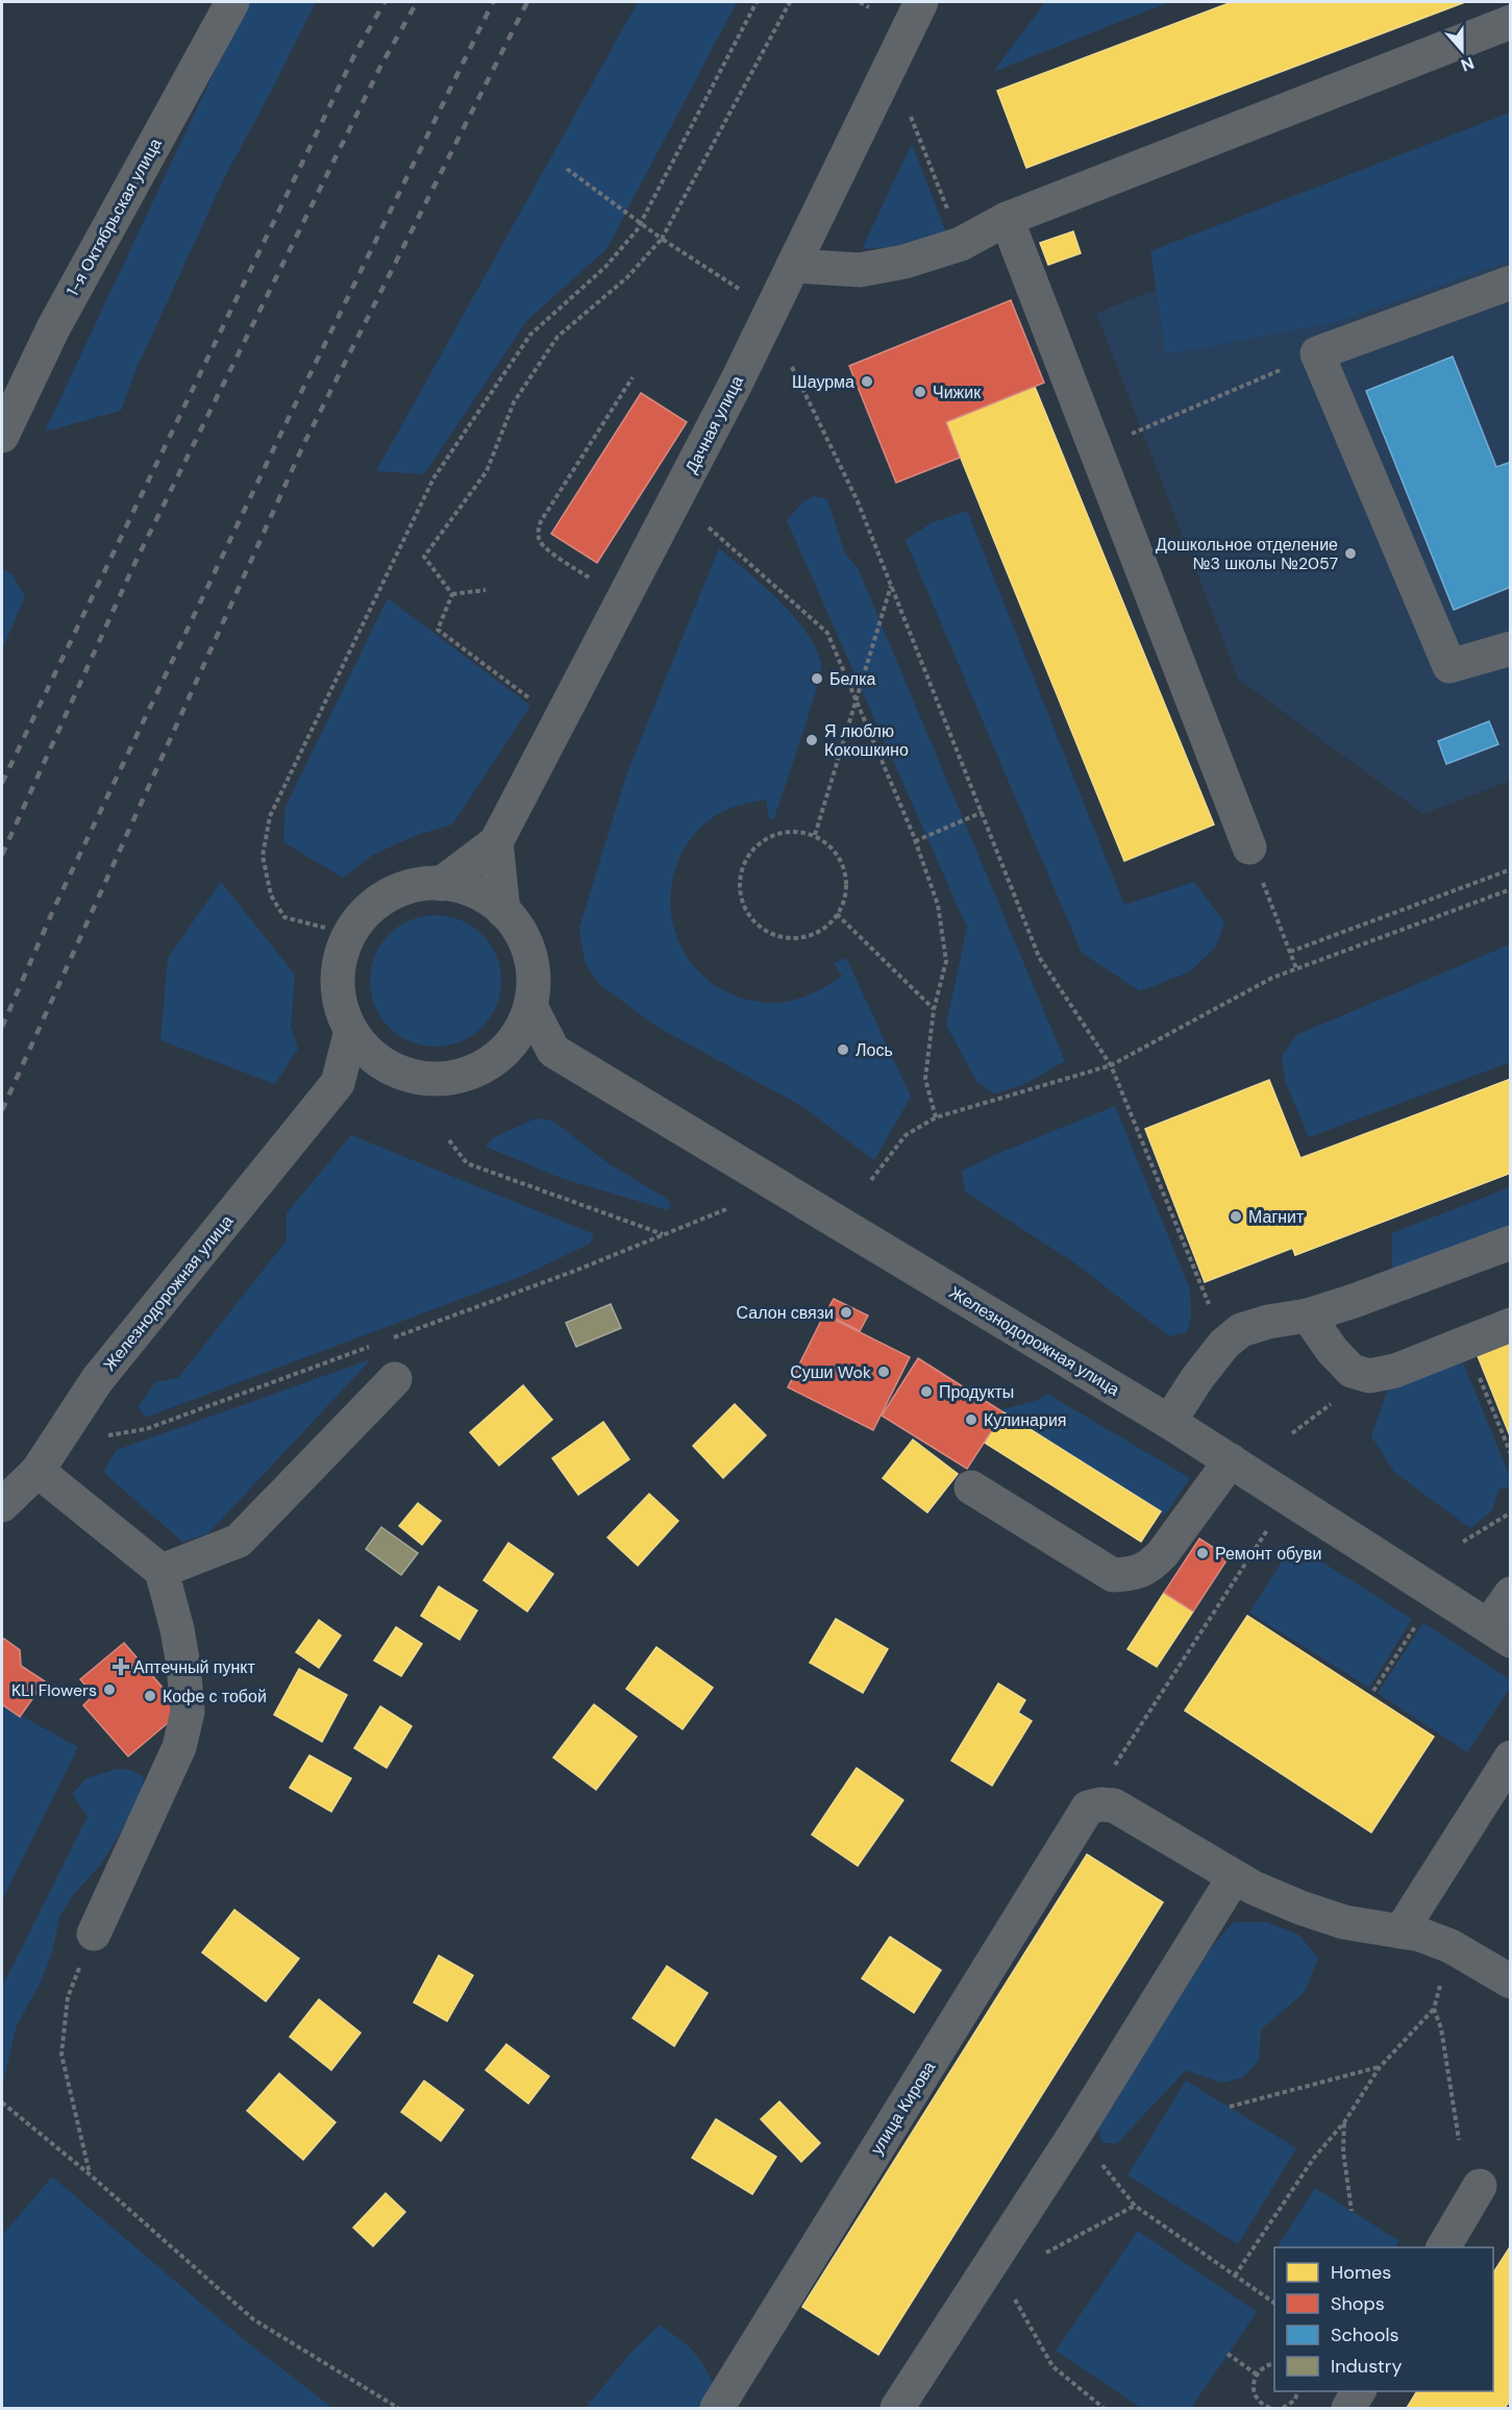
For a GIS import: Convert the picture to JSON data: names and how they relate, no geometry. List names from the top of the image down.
{
  "streets": {
    "street": [
      "1-я Октябрьская улица",
      "Дачная улица",
      "Железнодорожная улица",
      "улица Кирова"
    ]
  },
  "crossings": [
    ["Дачная улица", "Железнодорожная улица"]
  ],
  "places": {
    "other": [
      "Шаурма",
      "Чижик",
      "Дошкольное отделение №3 школы №2057",
      "Белка",
      "Я люблю Кокошкино",
      "Лось",
      "Магнит",
      "Салон связи",
      "Суши Wok",
      "Продукты",
      "Кулинария",
      "Ремонт обуви",
      "KLI Flowers",
      "Кофе с тобой"
    ],
    "health": ["Аптечный пункт"]
  },
  "legend": [
    "Homes",
    "Shops",
    "Schools",
    "Industry"
  ],
  "north": "bottom"
}
